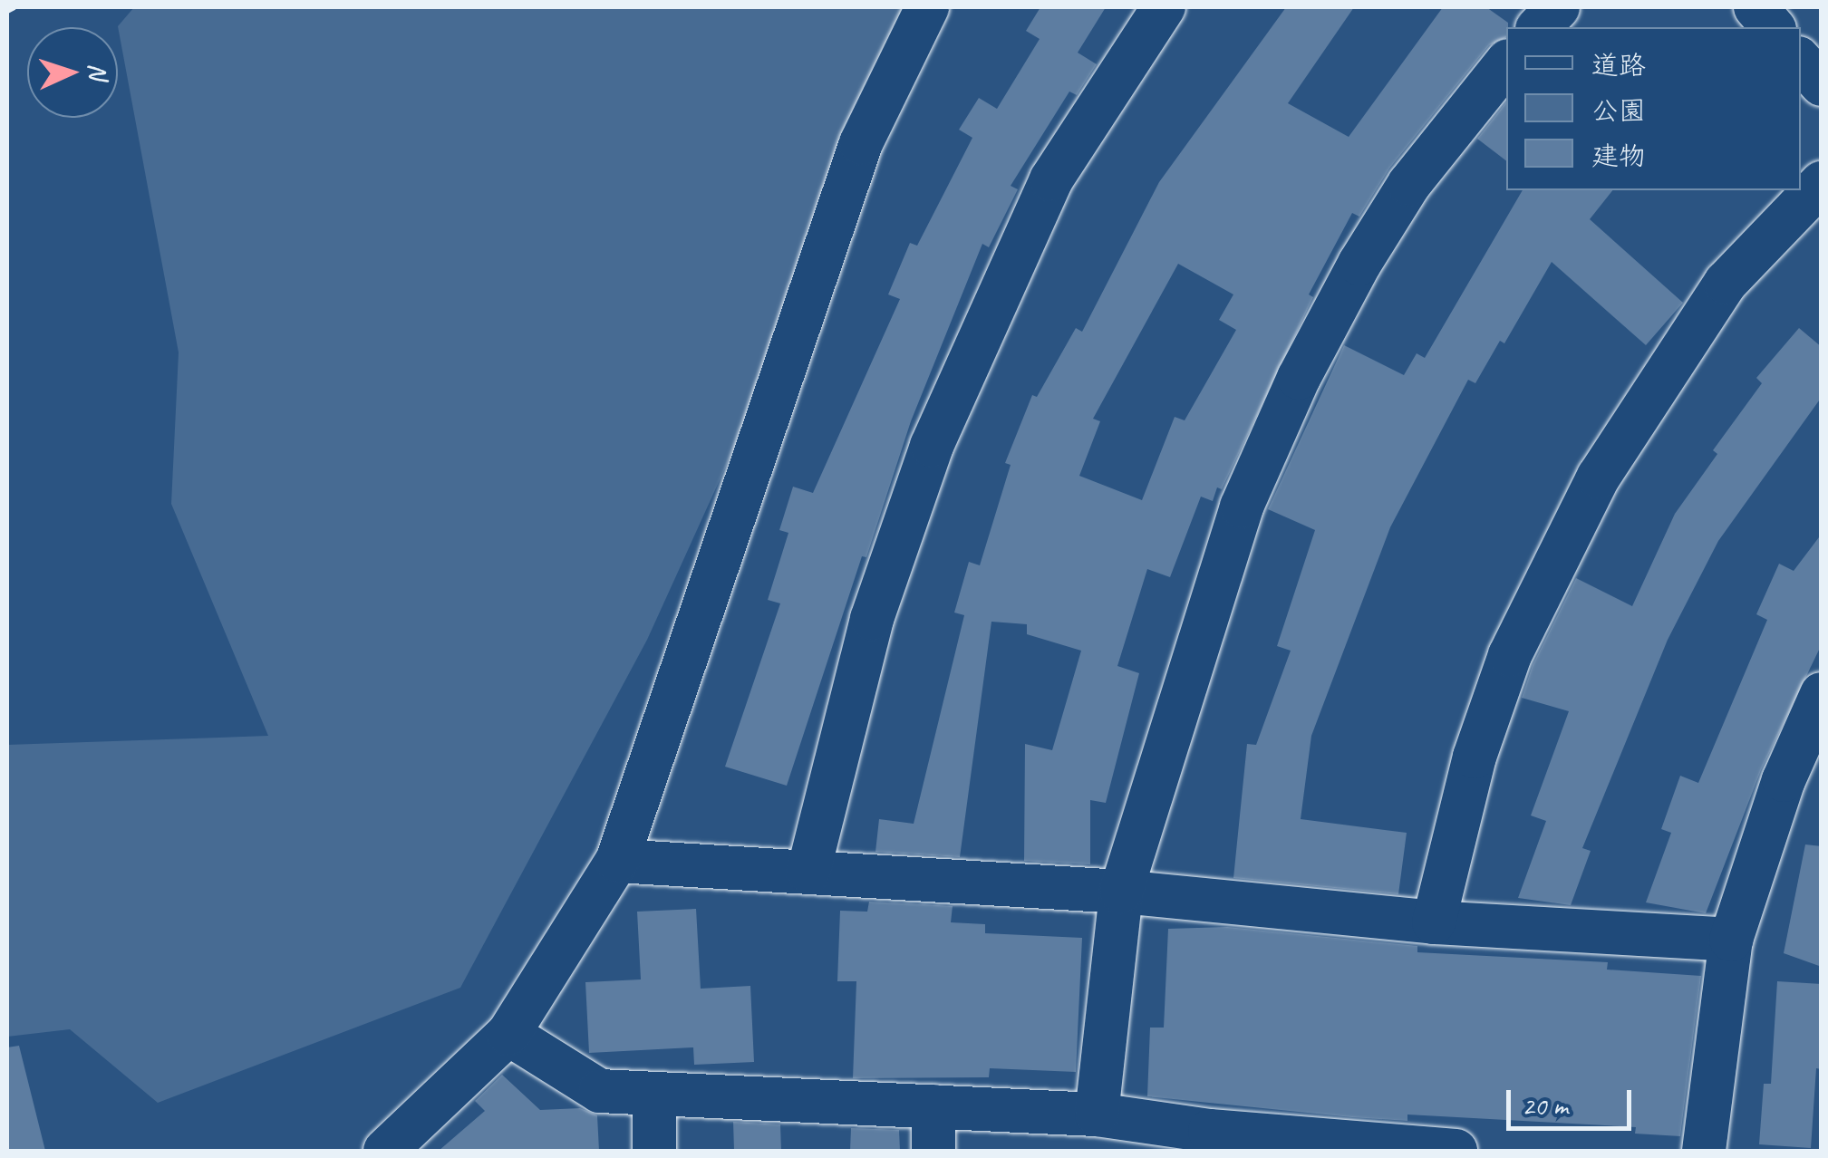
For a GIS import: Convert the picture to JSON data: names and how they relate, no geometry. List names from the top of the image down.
{
  "legend": ["道路", "公園", "建物"],
  "scale_bar": "20 m",
  "north": "right"
}
